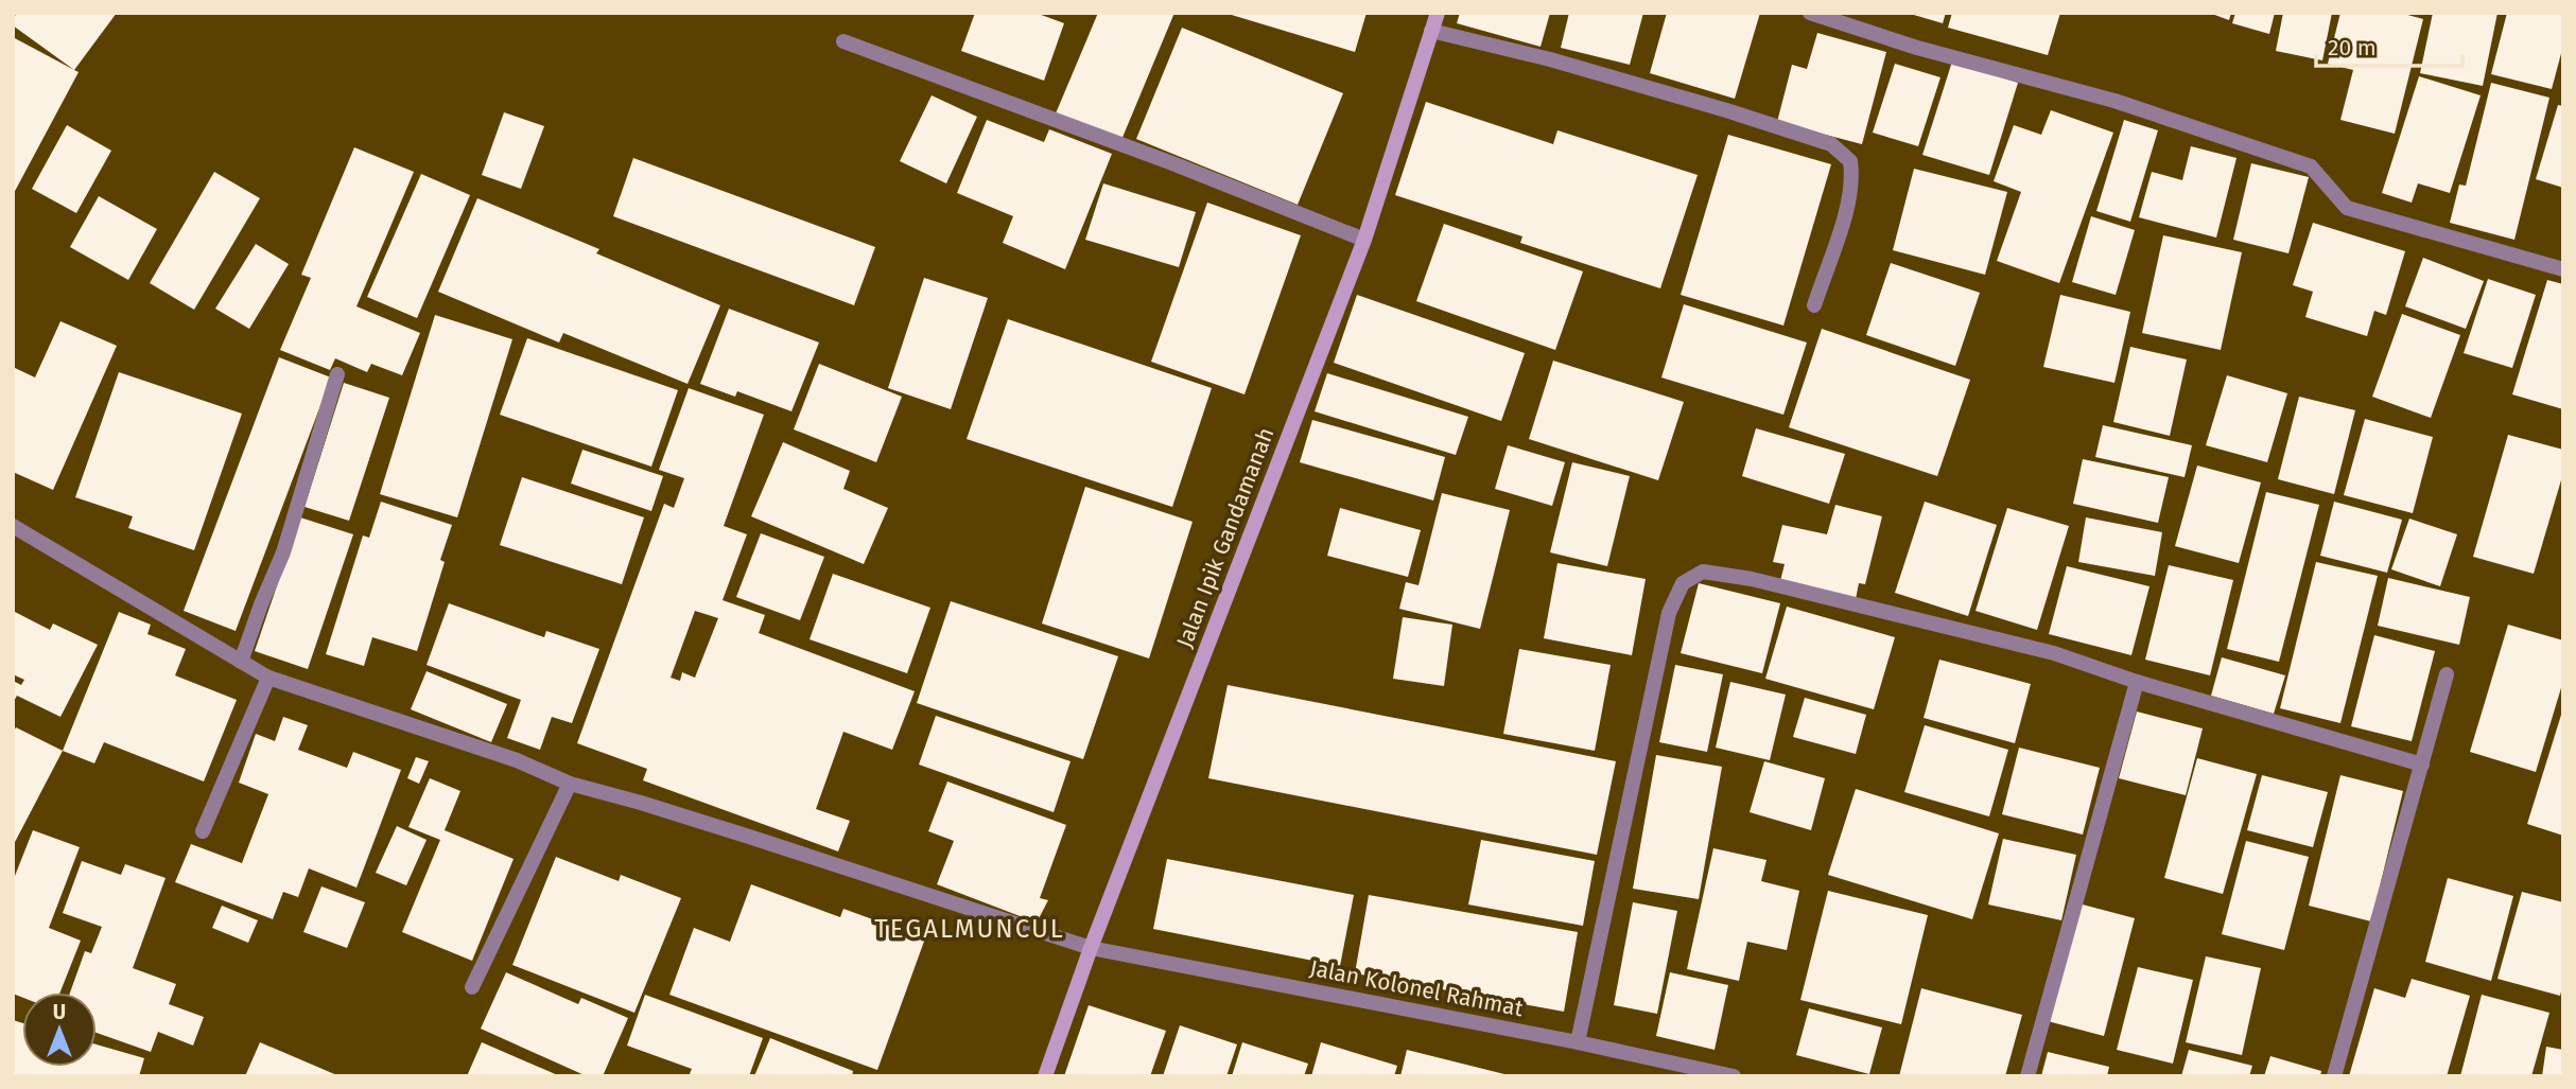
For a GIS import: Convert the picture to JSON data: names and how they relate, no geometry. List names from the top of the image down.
{
  "streets": {
    "street": ["Jalan Ipik Gandamanah", "Jalan Kolonel Rahmat"]
  },
  "crossings": [
    ["Jalan Ipik Gandamanah", "Jalan Kolonel Rahmat"]
  ],
  "districts": ["TEGALMUNCUL"],
  "scale_bar": "20 m",
  "north": "top"
}
